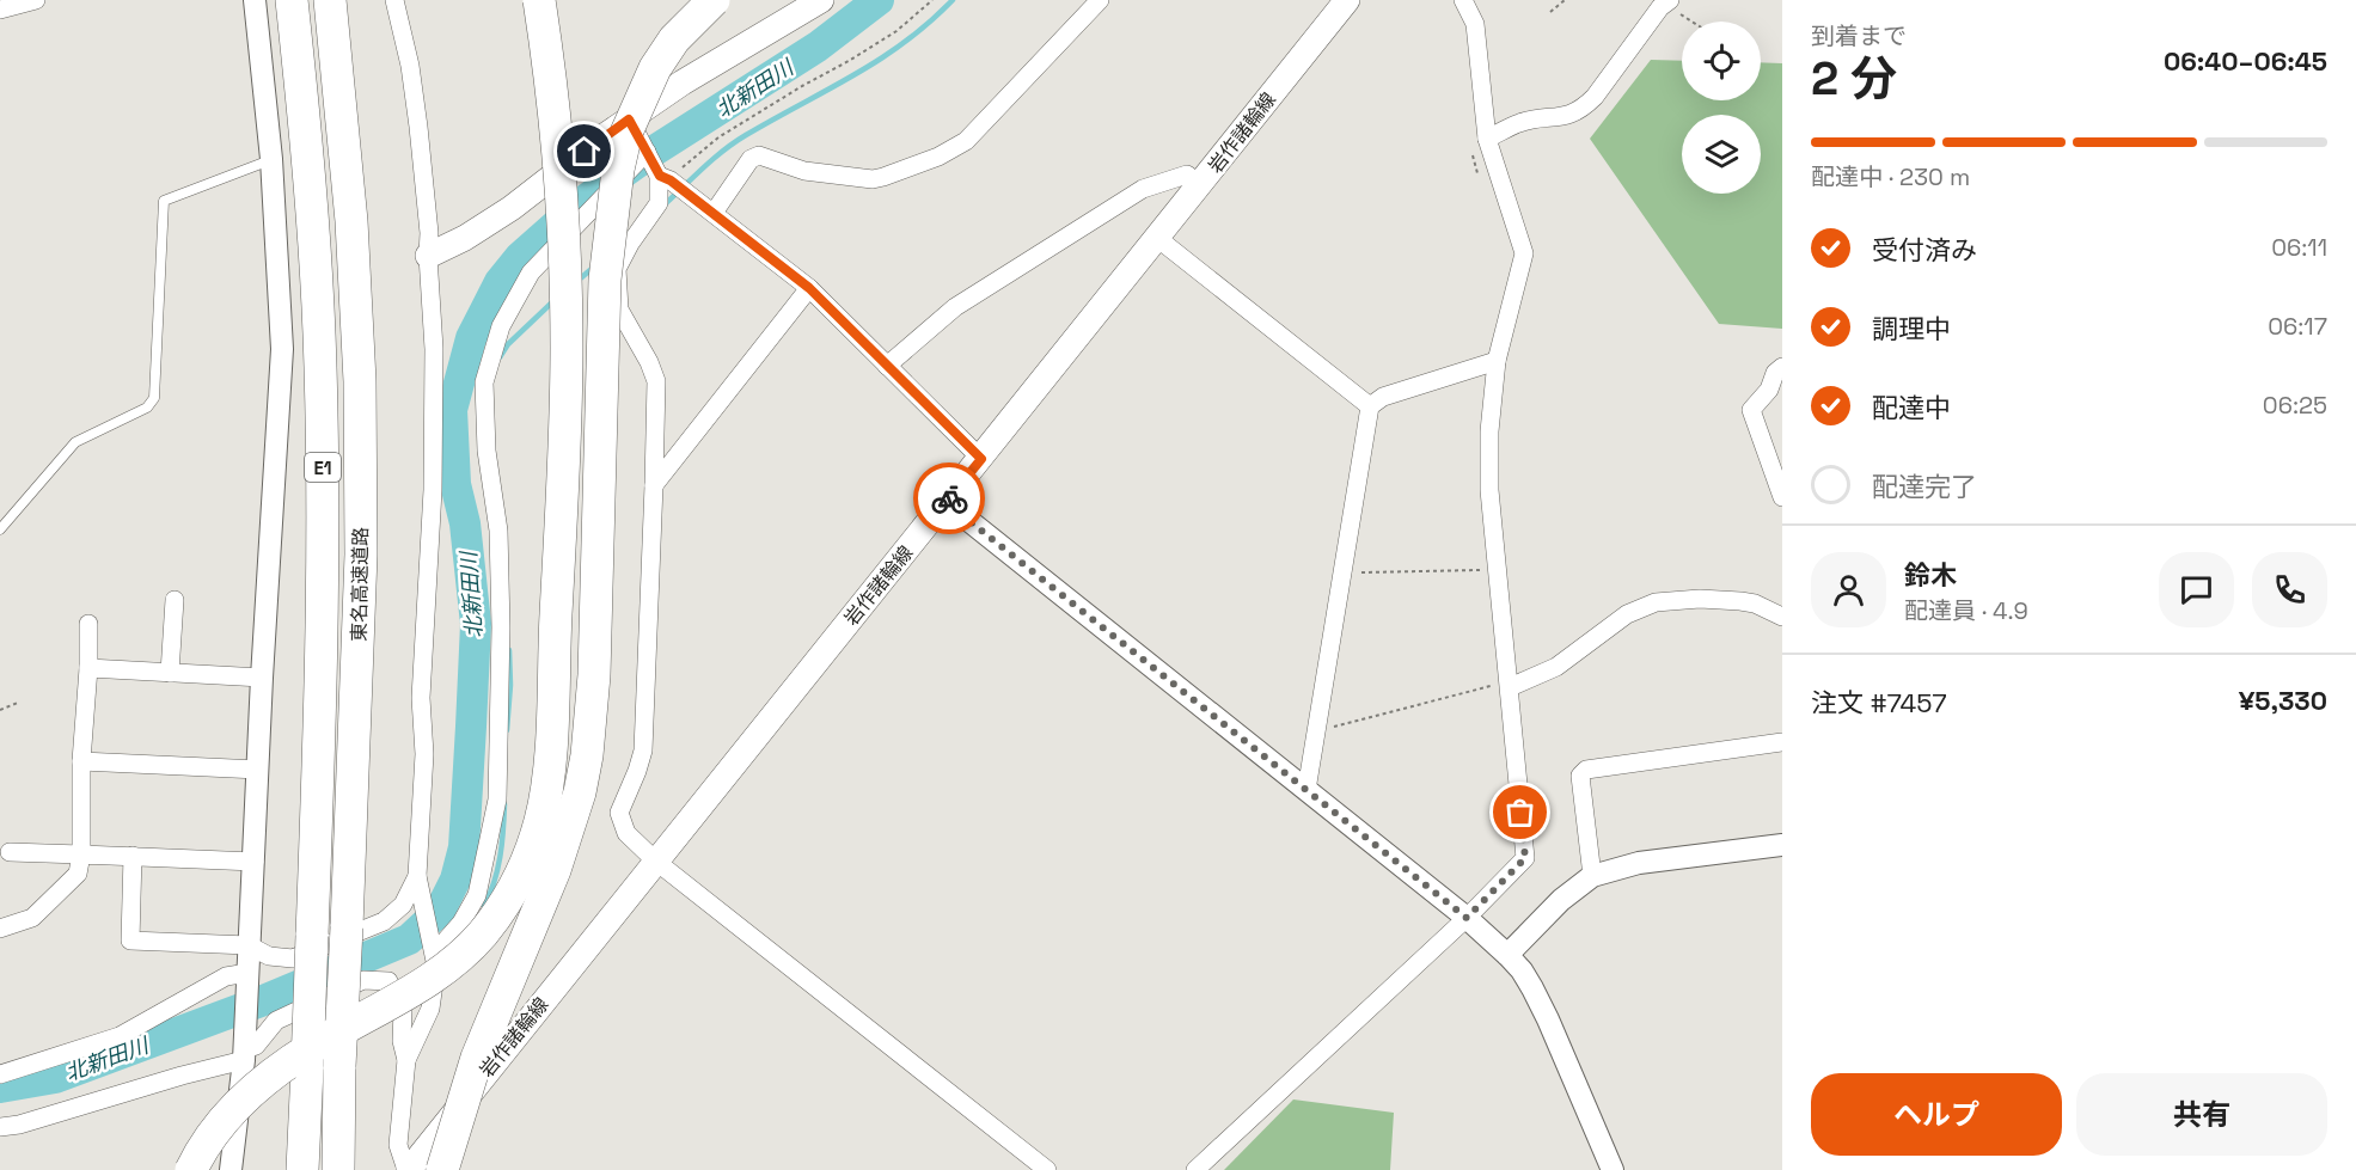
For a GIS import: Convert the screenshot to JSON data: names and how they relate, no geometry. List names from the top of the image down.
{
  "streets": {
    "highway": ["E1", "東名高速道路"],
    "main road": ["岩作諸輪線"]
  },
  "water": ["北新田川"],
  "page": {
    "heading": ["2 分", "到着まで", "06:40–06:45"],
    "panel": [
      "鈴木",
      "配達員 · 4.9",
      "注文 #7457",
      "¥5,330"
    ],
    "bar": "配達中 · 230 m",
    "list": [
      ["受付済み", "06:11"],
      ["調理中", "06:17"],
      ["配達中", "06:25"],
      "配達完了"
    ],
    "buttons": ["ヘルプ", "共有"]
  }
}
